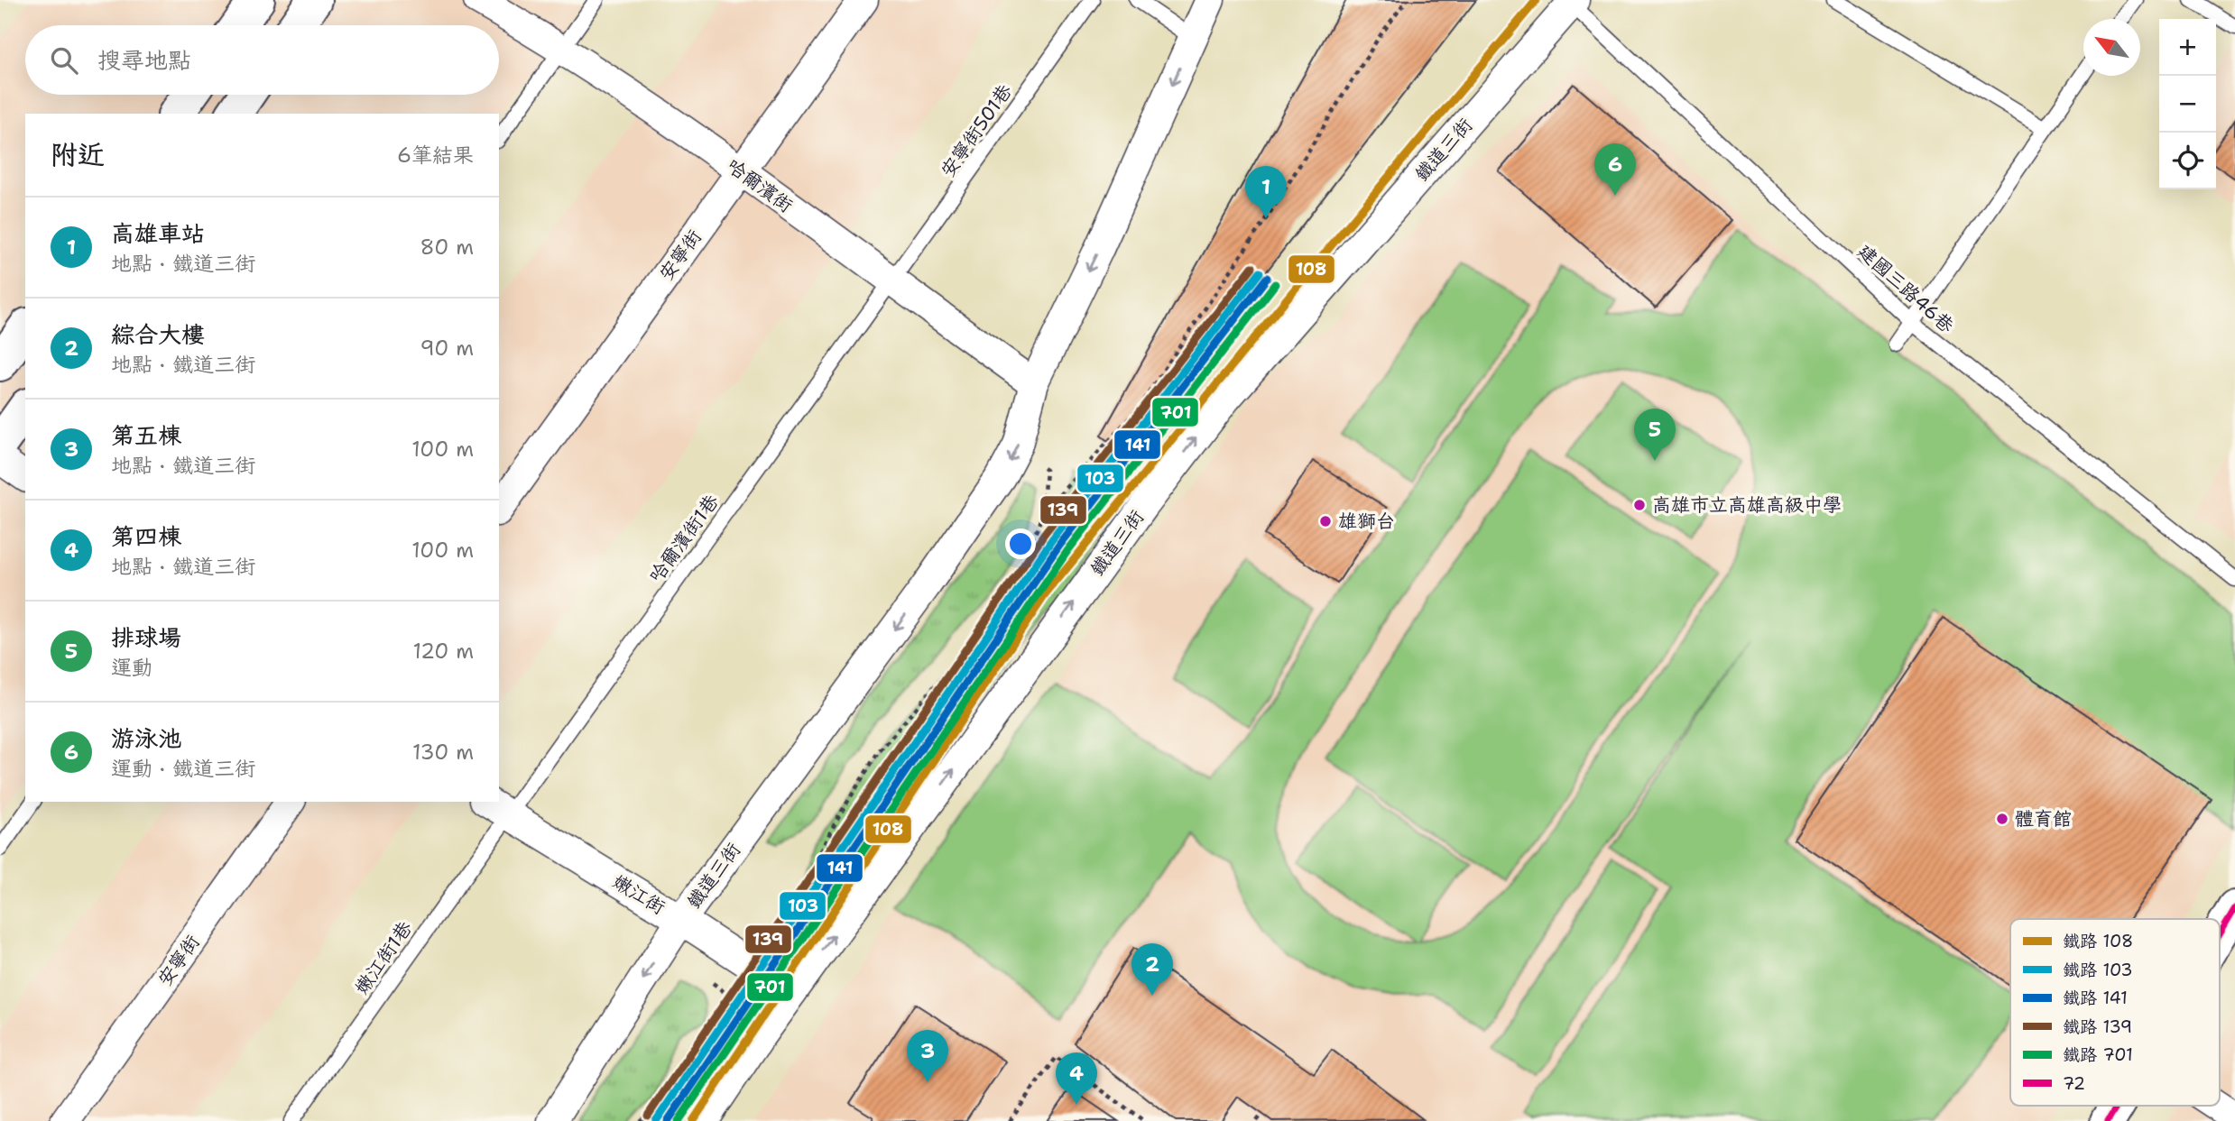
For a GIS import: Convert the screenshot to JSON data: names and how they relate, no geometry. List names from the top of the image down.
{
  "streets": {
    "street": [
      "鐵道三街",
      "哈爾濱街",
      "安寧街",
      "嫩江街"
    ],
    "lane": [
      "安寧街501巷",
      "建國三路46巷",
      "哈爾濱街1巷",
      "嫩江街1巷"
    ]
  },
  "crossings": [
    ["安寧街501巷", "哈爾濱街"],
    ["安寧街501巷", "哈爾濱街1巷"],
    ["鐵道三街", "哈爾濱街"],
    ["鐵道三街", "建國三路46巷"],
    ["鐵道三街", "嫩江街"],
    ["哈爾濱街", "安寧街"],
    ["哈爾濱街", "哈爾濱街1巷"],
    ["哈爾濱街1巷", "嫩江街"],
    ["哈爾濱街1巷", "嫩江街1巷"],
    ["嫩江街", "嫩江街1巷"]
  ],
  "places": ["高雄市立高雄高級中學", "雄獅台", "體育館"],
  "lines": [
    "rail line 108",
    "rail line 139",
    "rail line 103",
    "rail line 141",
    "rail line 701",
    "transit line 72"
  ],
  "legend": [
    "鐵路 108",
    "鐵路 103",
    "鐵路 141",
    "鐵路 139",
    "鐵路 701",
    "72"
  ],
  "north": "top left",
  "page": {
    "map_buttons": ["+", "−"],
    "search": "搜尋地點",
    "heading": ["附近", "6筆結果"],
    "pins": [
      "6",
      "1",
      "5",
      "2",
      "3",
      "4"
    ],
    "list": [
      {
        "mark": "1",
        "name": "高雄車站",
        "note": "地點 · 鐵道三街",
        "value": "80 m"
      },
      {
        "mark": "2",
        "name": "綜合大樓",
        "note": "地點 · 鐵道三街",
        "value": "90 m"
      },
      {
        "mark": "3",
        "name": "第五棟",
        "note": "地點 · 鐵道三街",
        "value": "100 m"
      },
      {
        "mark": "4",
        "name": "第四棟",
        "note": "地點 · 鐵道三街",
        "value": "100 m"
      },
      {
        "mark": "5",
        "name": "排球場",
        "note": "運動",
        "value": "120 m"
      },
      {
        "mark": "6",
        "name": "游泳池",
        "note": "運動 · 鐵道三街",
        "value": "130 m"
      }
    ]
  }
}
